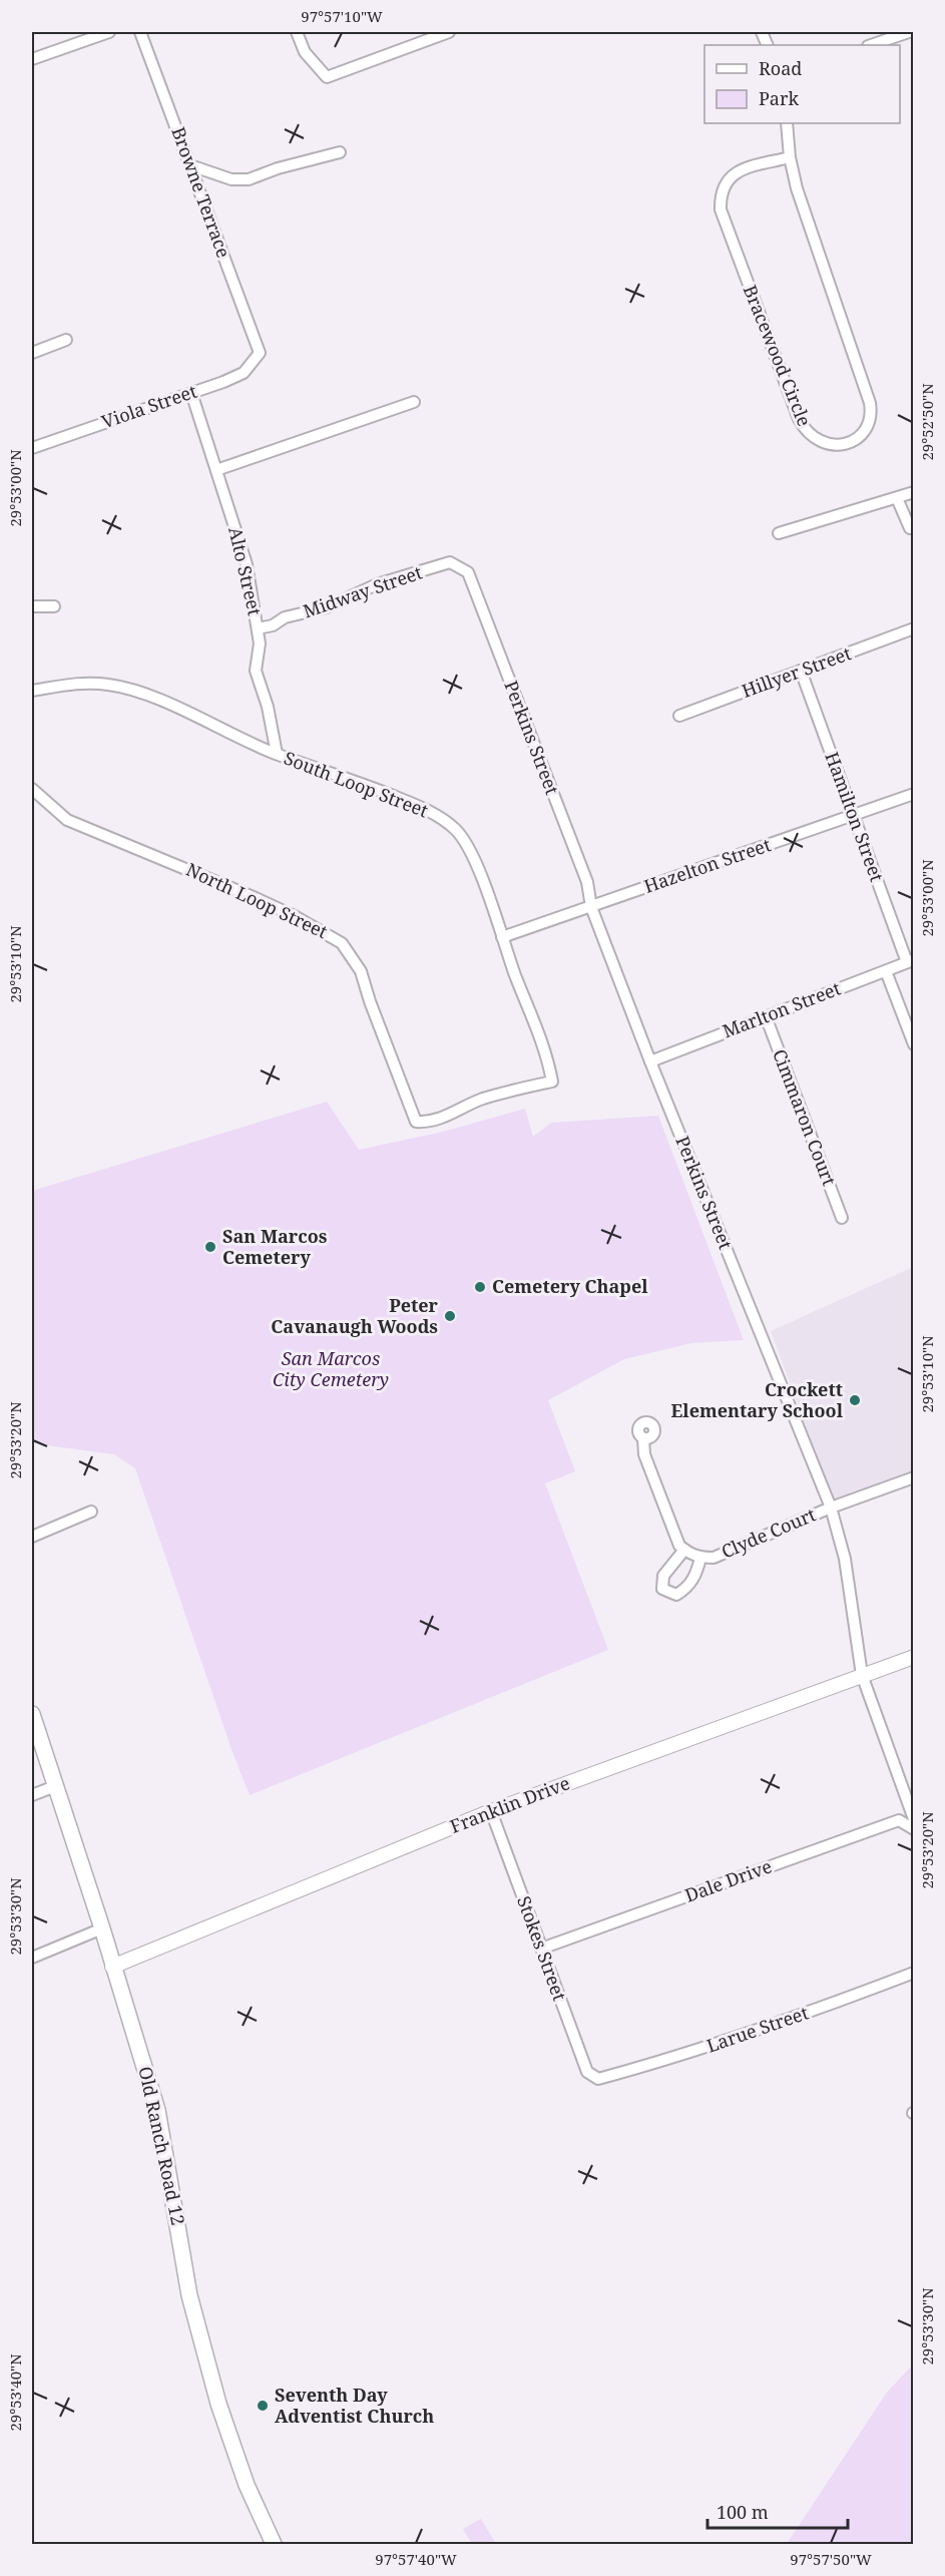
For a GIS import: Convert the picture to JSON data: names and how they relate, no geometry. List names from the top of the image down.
{
  "streets": {
    "main road": ["Old Ranch Road 12"],
    "street": [
      "Browne Terrace",
      "Bracewood Circle",
      "Viola Street",
      "Alto Street",
      "Midway Street",
      "Hillyer Street",
      "Perkins Street",
      "South Loop Street",
      "Hamilton Street",
      "Hazelton Street",
      "North Loop Street",
      "Marlton Street",
      "Cimmaron Court",
      "Clyde Court",
      "Franklin Drive",
      "Dale Drive",
      "Stokes Street",
      "Larue Street"
    ]
  },
  "crossings": [
    ["Browne Terrace", "Viola Street"],
    ["Viola Street", "Alto Street"],
    ["Alto Street", "Midway Street"],
    ["Alto Street", "South Loop Street"],
    ["Midway Street", "Perkins Street"],
    ["Hillyer Street", "Hamilton Street"],
    ["Perkins Street", "Hazelton Street"],
    ["Perkins Street", "Marlton Street"],
    ["Perkins Street", "Clyde Court"],
    ["Perkins Street", "Franklin Drive"],
    ["South Loop Street", "Hazelton Street"],
    ["South Loop Street", "North Loop Street"],
    ["Hamilton Street", "Hazelton Street"],
    ["Hamilton Street", "Marlton Street"],
    ["Marlton Street", "Cimmaron Court"],
    ["Franklin Drive", "Stokes Street"],
    ["Franklin Drive", "Old Ranch Road 12"],
    ["Dale Drive", "Stokes Street"],
    ["Stokes Street", "Larue Street"]
  ],
  "parks": ["San Marcos City Cemetery"],
  "places": [
    "San Marcos Cemetery",
    "Cemetery Chapel",
    "Peter Cavanaugh Woods",
    "Crockett Elementary School",
    "Seventh Day Adventist Church"
  ],
  "legend": ["Road", "Park"],
  "scale_bar": "100 m",
  "coordinates": [
    "97°57'10\"W",
    "29°52'50\"N",
    "29°53'00\"N",
    "29°53'10\"N",
    "29°53'20\"N",
    "29°53'30\"N",
    "29°53'40\"N",
    "97°57'40\"W",
    "97°57'50\"W"
  ]
}
